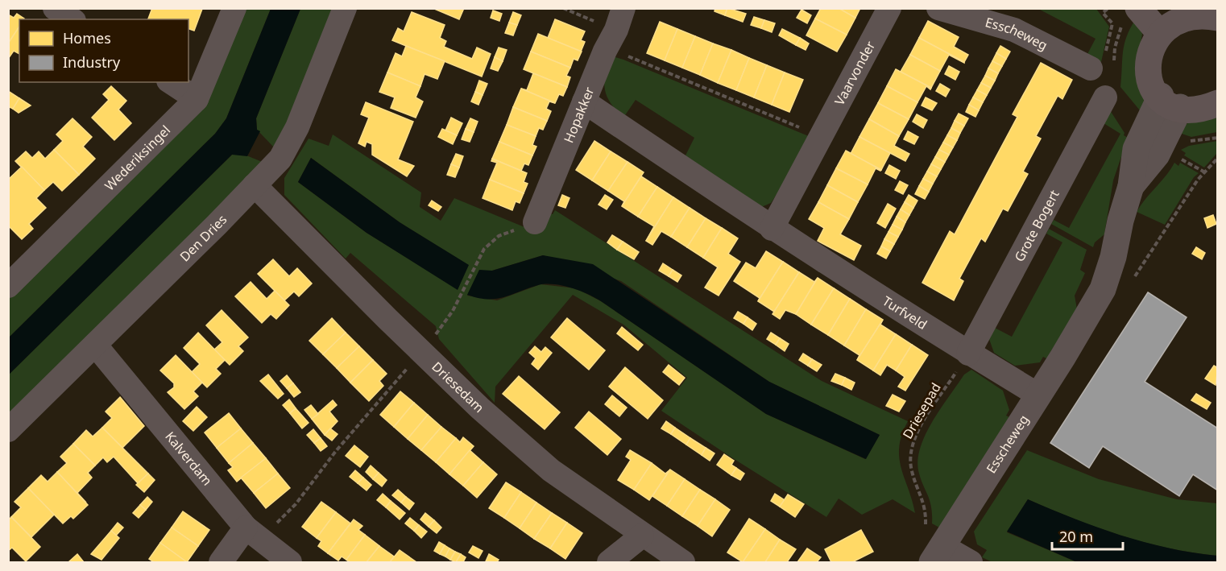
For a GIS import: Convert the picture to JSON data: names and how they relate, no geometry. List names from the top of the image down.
{
  "streets": {
    "street": [
      "Esscheweg",
      "Vaarvonder",
      "Hopakker",
      "Wederiksingel",
      "Grote Bogert",
      "Den Dries",
      "Turfveld",
      "Driesedam",
      "Kalverdam"
    ],
    "path": ["Driesepad"]
  },
  "crossings": [
    ["Esscheweg", "Turfveld"],
    ["Esscheweg", "Driesepad"],
    ["Hopakker", "Turfveld"],
    ["Grote Bogert", "Turfveld"],
    ["Grote Bogert", "Driesepad"],
    ["Den Dries", "Driesedam"],
    ["Den Dries", "Kalverdam"],
    ["Turfveld", "Driesepad"]
  ],
  "legend": ["Homes", "Industry"],
  "scale_bar": "20 m"
}
